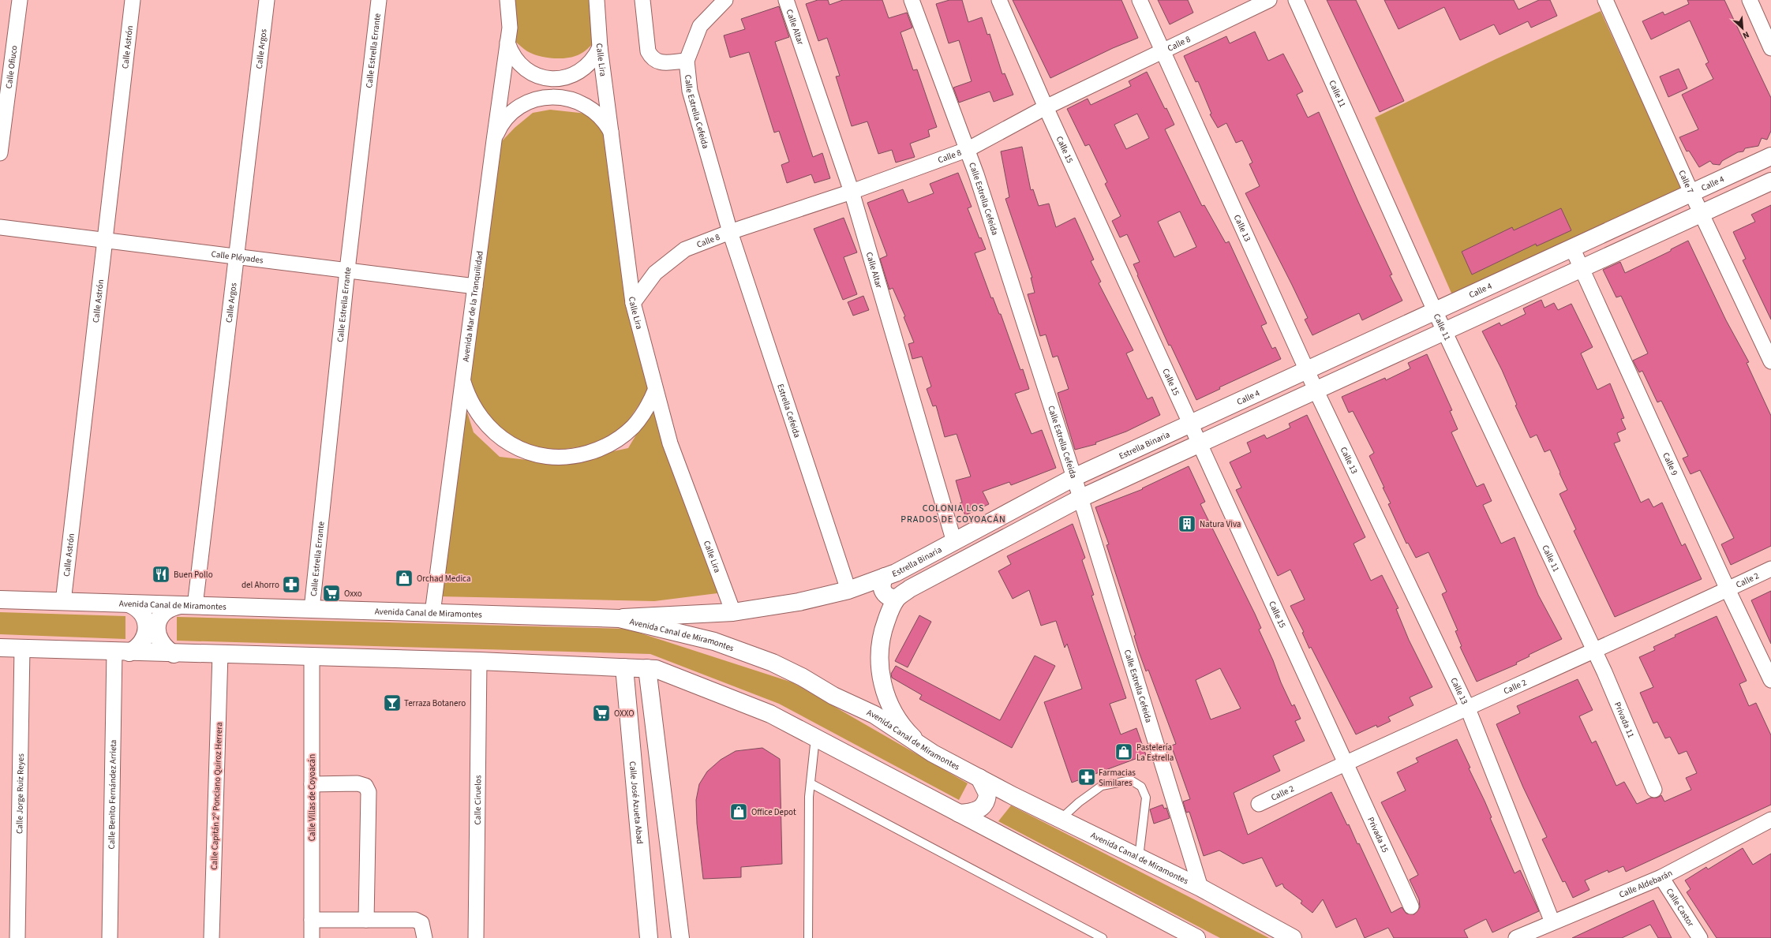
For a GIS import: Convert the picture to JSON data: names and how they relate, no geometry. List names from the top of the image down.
{
  "streets": {
    "street": [
      "Calle Altar",
      "Calle 8",
      "Calle Astrón",
      "Calle Argos",
      "Calle Estrella Errante",
      "Calle Lira",
      "Calle Ofiuco",
      "Calle 11",
      "Calle Estrella Cefeida",
      "Calle 15",
      "Calle 7",
      "Calle 4",
      "Calle 13",
      "Calle Pléyades",
      "Avenida Mar de la Tranquilidad",
      "Estrella Cefeida",
      "Estrella Binaria",
      "Calle 9",
      "Calle 2",
      "Avenida Canal de Miramontes",
      "Privada 11",
      "Calle Jorge Ruiz Reyes",
      "Calle Benito Fernández Arrieta",
      "Calle Capitán 2º Ponciano Quiroz Herrera",
      "Calle Villas de Coyoacán",
      "Calle Ciruelos",
      "Calle José Azueta Abad",
      "Privada 15",
      "Calle Aldebarán",
      "Calle Castor"
    ]
  },
  "crossings": [
    ["Calle Altar", "Calle 8"],
    ["Calle Altar", "Estrella Binaria"],
    ["Calle 8", "Calle Lira"],
    ["Calle 8", "Calle Estrella Cefeida"],
    ["Calle 8", "Calle 15"],
    ["Calle 8", "Calle 13"],
    ["Calle 8", "Estrella Cefeida"],
    ["Calle Astrón", "Calle Pléyades"],
    ["Calle Astrón", "Avenida Canal de Miramontes"],
    ["Calle Argos", "Calle Pléyades"],
    ["Calle Argos", "Avenida Canal de Miramontes"],
    ["Calle Estrella Errante", "Calle Pléyades"],
    ["Calle Estrella Errante", "Avenida Canal de Miramontes"],
    ["Calle Lira", "Estrella Binaria"],
    ["Calle 11", "Calle 4"],
    ["Calle 11", "Calle 2"],
    ["Calle 11", "Privada 11"],
    ["Calle Estrella Cefeida", "Estrella Cefeida"],
    ["Calle Estrella Cefeida", "Estrella Binaria"],
    ["Calle Estrella Cefeida", "Avenida Canal de Miramontes"],
    ["Calle 15", "Calle 4"],
    ["Calle 15", "Estrella Binaria"],
    ["Calle 15", "Calle 2"],
    ["Calle 15", "Privada 15"],
    ["Calle 7", "Calle 4"],
    ["Calle 4", "Calle 13"],
    ["Calle 4", "Estrella Binaria"],
    ["Calle 4", "Calle 9"],
    ["Calle 13", "Calle 2"],
    ["Calle 13", "Calle Aldebarán"],
    ["Calle Pléyades", "Avenida Mar de la Tranquilidad"],
    ["Avenida Mar de la Tranquilidad", "Avenida Canal de Miramontes"],
    ["Estrella Cefeida", "Estrella Binaria"],
    ["Estrella Binaria", "Avenida Canal de Miramontes"],
    ["Calle 9", "Calle 2"],
    ["Calle 2", "Privada 11"],
    ["Calle 2", "Privada 15"],
    ["Calle Aldebarán", "Calle Castor"]
  ],
  "districts": ["COLONIA LOS PRADOS DE COYOACÁN"],
  "places": {
    "building": ["Natura Viva"],
    "restaurant": ["Buen Pollo"],
    "shop": ["Orchad Medica", "Pastelería La Estrella", "Office Depot"],
    "pharmacy": ["del Ahorro", "Farmacias Similares"],
    "supermarket": ["Oxxo", "OXXO"],
    "bar": ["Terraza Botanero"]
  },
  "north": "bottom right"
}
